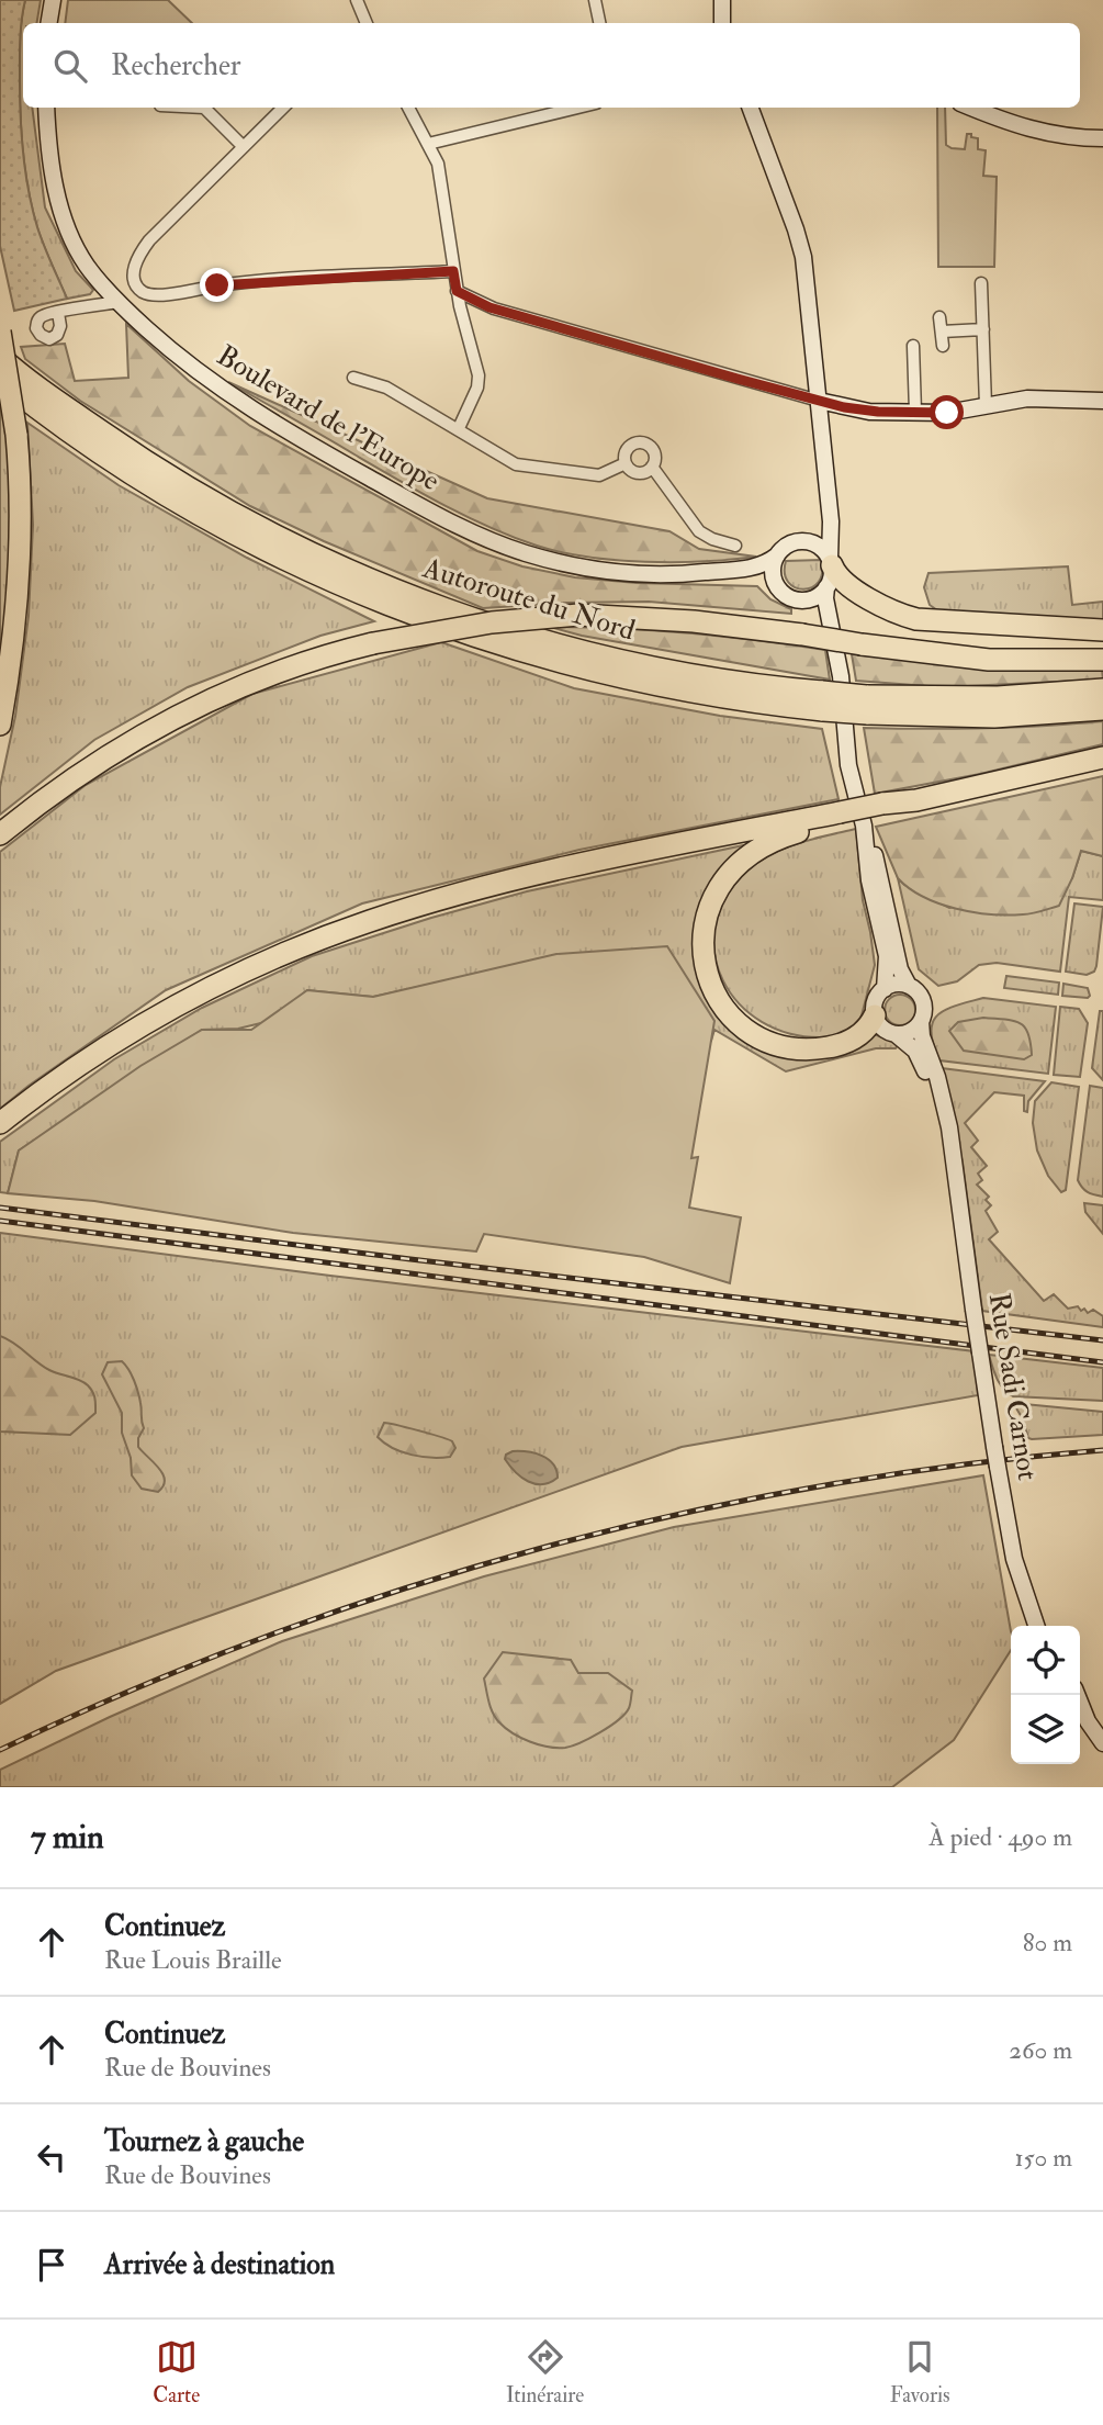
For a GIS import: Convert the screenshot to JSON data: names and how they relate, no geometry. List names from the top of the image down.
{
  "streets": {
    "highway": ["Autoroute du Nord"],
    "street": ["Boulevard de l'Europe", "Rue Sadi Carnot"]
  },
  "page": {
    "search": "Rechercher",
    "heading": ["7 min", "À pied · 490 m"],
    "list": [
      ["Continuez", "Rue Louis Braille", "80 m"],
      ["Continuez", "Rue de Bouvines", "260 m"],
      ["Tournez à gauche", "Rue de Bouvines", "150 m"],
      "Arrivée à destination"
    ],
    "nav": ["Carte", "Itinéraire", "Favoris"]
  }
}
